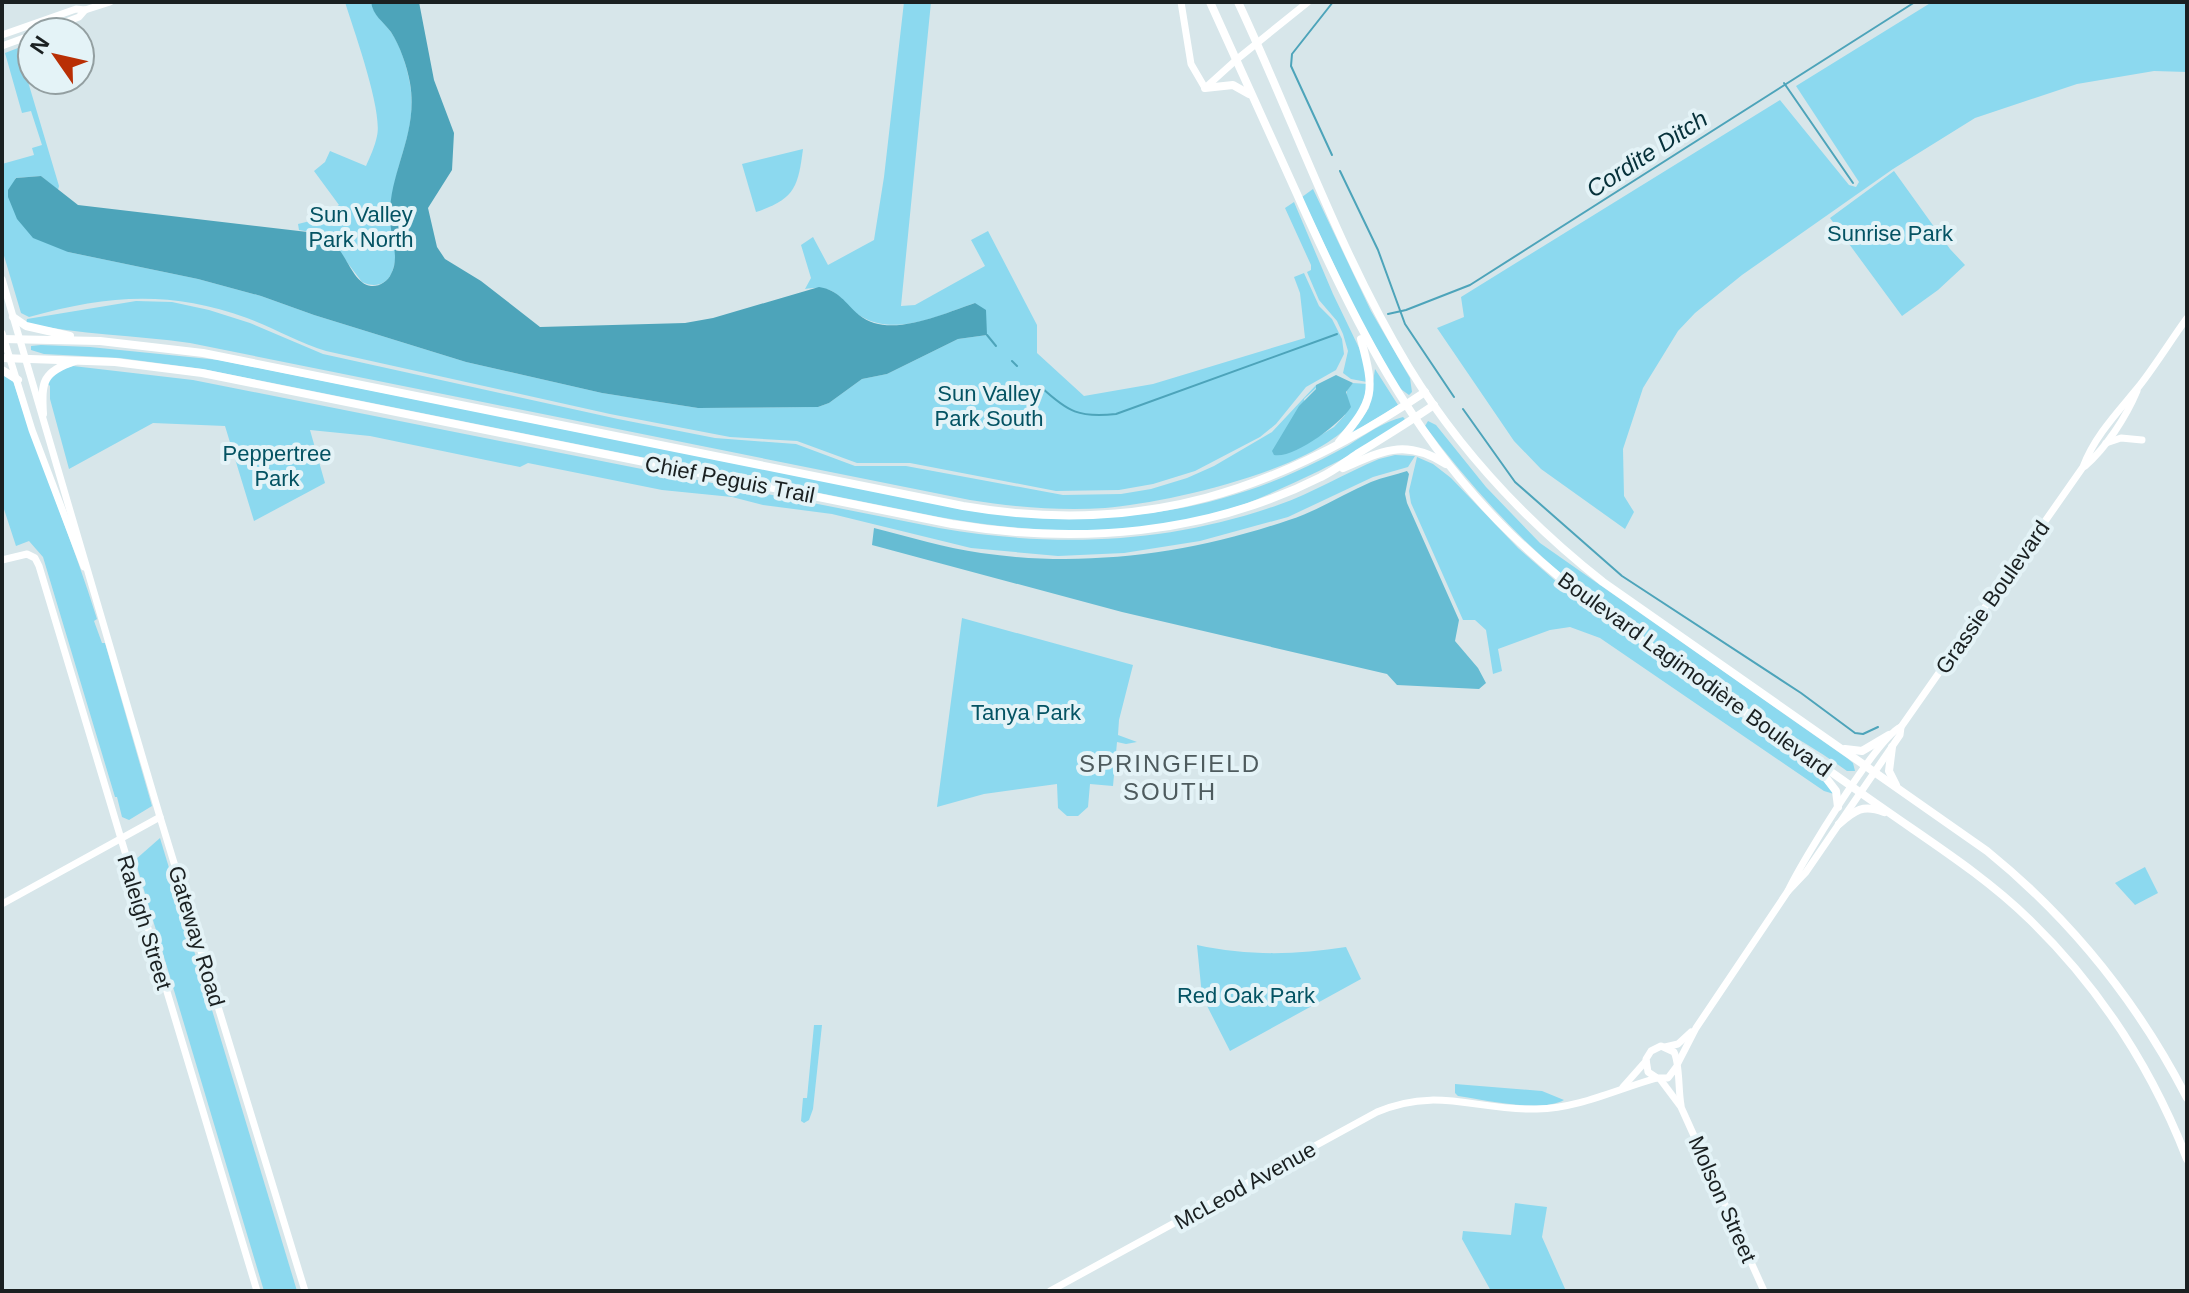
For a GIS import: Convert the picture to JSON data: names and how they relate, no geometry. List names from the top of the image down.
{
  "streets": {
    "main road": ["Chief Peguis Trail", "Boulevard Lagimodière Boulevard"],
    "street": [
      "Grassie Boulevard",
      "Raleigh Street",
      "Gateway Road",
      "McLeod Avenue",
      "Molson Street"
    ]
  },
  "crossings": [
    ["Chief Peguis Trail", "Boulevard Lagimodière Boulevard"],
    ["Chief Peguis Trail", "Gateway Road"],
    ["Grassie Boulevard", "Boulevard Lagimodière Boulevard"],
    ["Grassie Boulevard", "Molson Street"]
  ],
  "districts": ["SPRINGFIELD SOUTH"],
  "water": ["Cordite Ditch"],
  "parks": [
    "Sun Valley Park North",
    "Sunrise Park",
    "Sun Valley Park South",
    "Peppertree Park",
    "Tanya Park",
    "Red Oak Park"
  ],
  "north": "top left"
}
